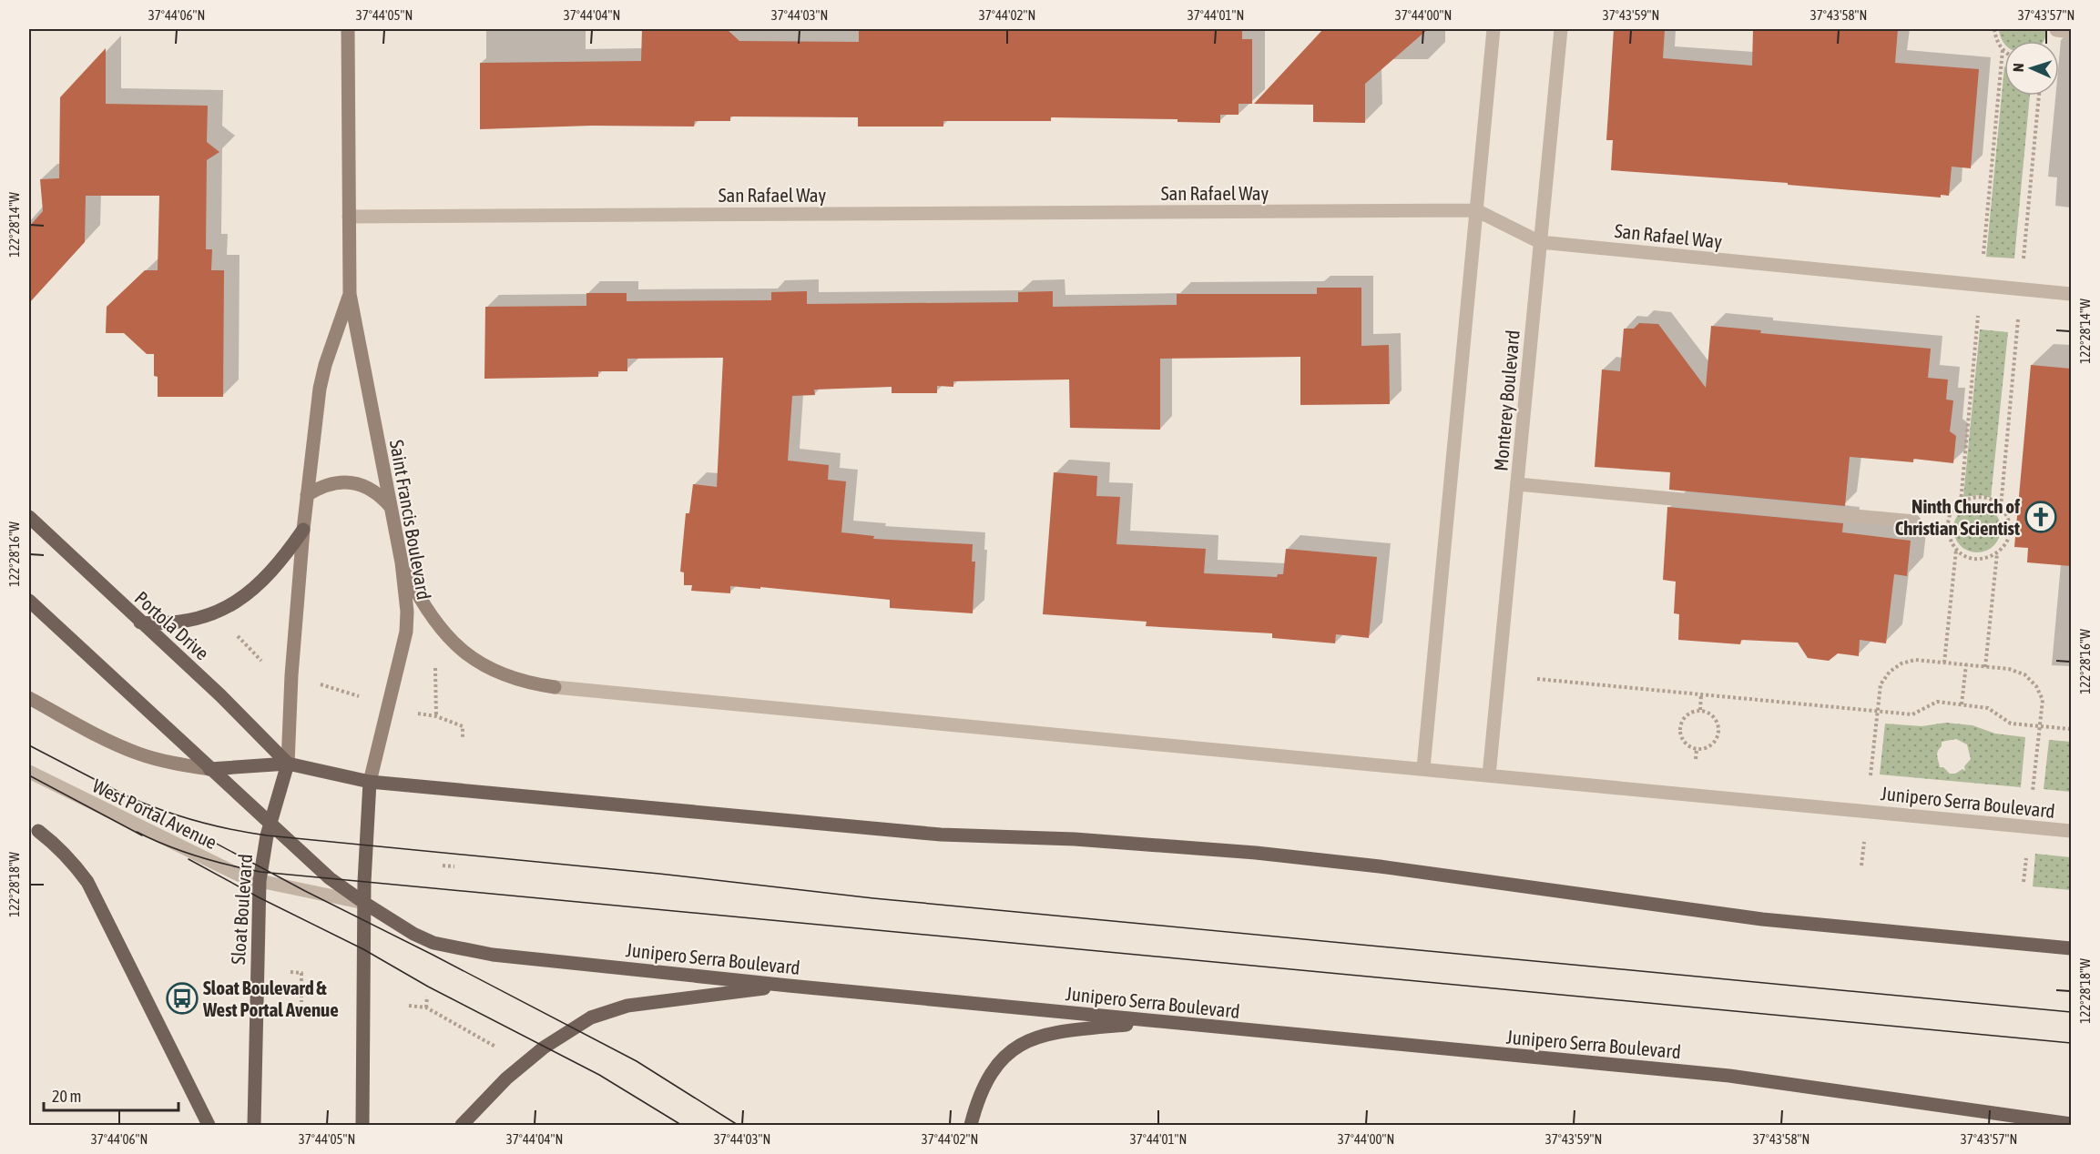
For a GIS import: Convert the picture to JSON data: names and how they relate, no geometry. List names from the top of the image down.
{
  "streets": {
    "main road": [
      "Saint Francis Boulevard",
      "Portola Drive",
      "Junipero Serra Boulevard",
      "Sloat Boulevard"
    ],
    "street": ["San Rafael Way", "Monterey Boulevard", "West Portal Avenue"]
  },
  "crossings": [
    ["San Rafael Way", "Monterey Boulevard"],
    ["San Rafael Way", "Saint Francis Boulevard"],
    ["Monterey Boulevard", "Junipero Serra Boulevard"],
    ["Saint Francis Boulevard", "Portola Drive"],
    ["Saint Francis Boulevard", "Sloat Boulevard"],
    ["Portola Drive", "Sloat Boulevard"],
    ["Junipero Serra Boulevard", "West Portal Avenue"],
    ["Junipero Serra Boulevard", "Sloat Boulevard"],
    ["West Portal Avenue", "Sloat Boulevard"]
  ],
  "places": {
    "church": ["Ninth Church of Christian Scientist"],
    "bus stop": ["Sloat Boulevard & West Portal Avenue"]
  },
  "scale_bar": "20 m",
  "north": "left",
  "coordinates": [
    "37°44'06\"N",
    "37°44'05\"N",
    "37°44'04\"N",
    "37°44'03\"N",
    "37°44'02\"N",
    "37°44'01\"N",
    "37°44'00\"N",
    "37°43'59\"N",
    "37°43'58\"N",
    "37°43'57\"N",
    "122°28'14\"W",
    "122°28'16\"W",
    "122°28'18\"W"
  ]
}
